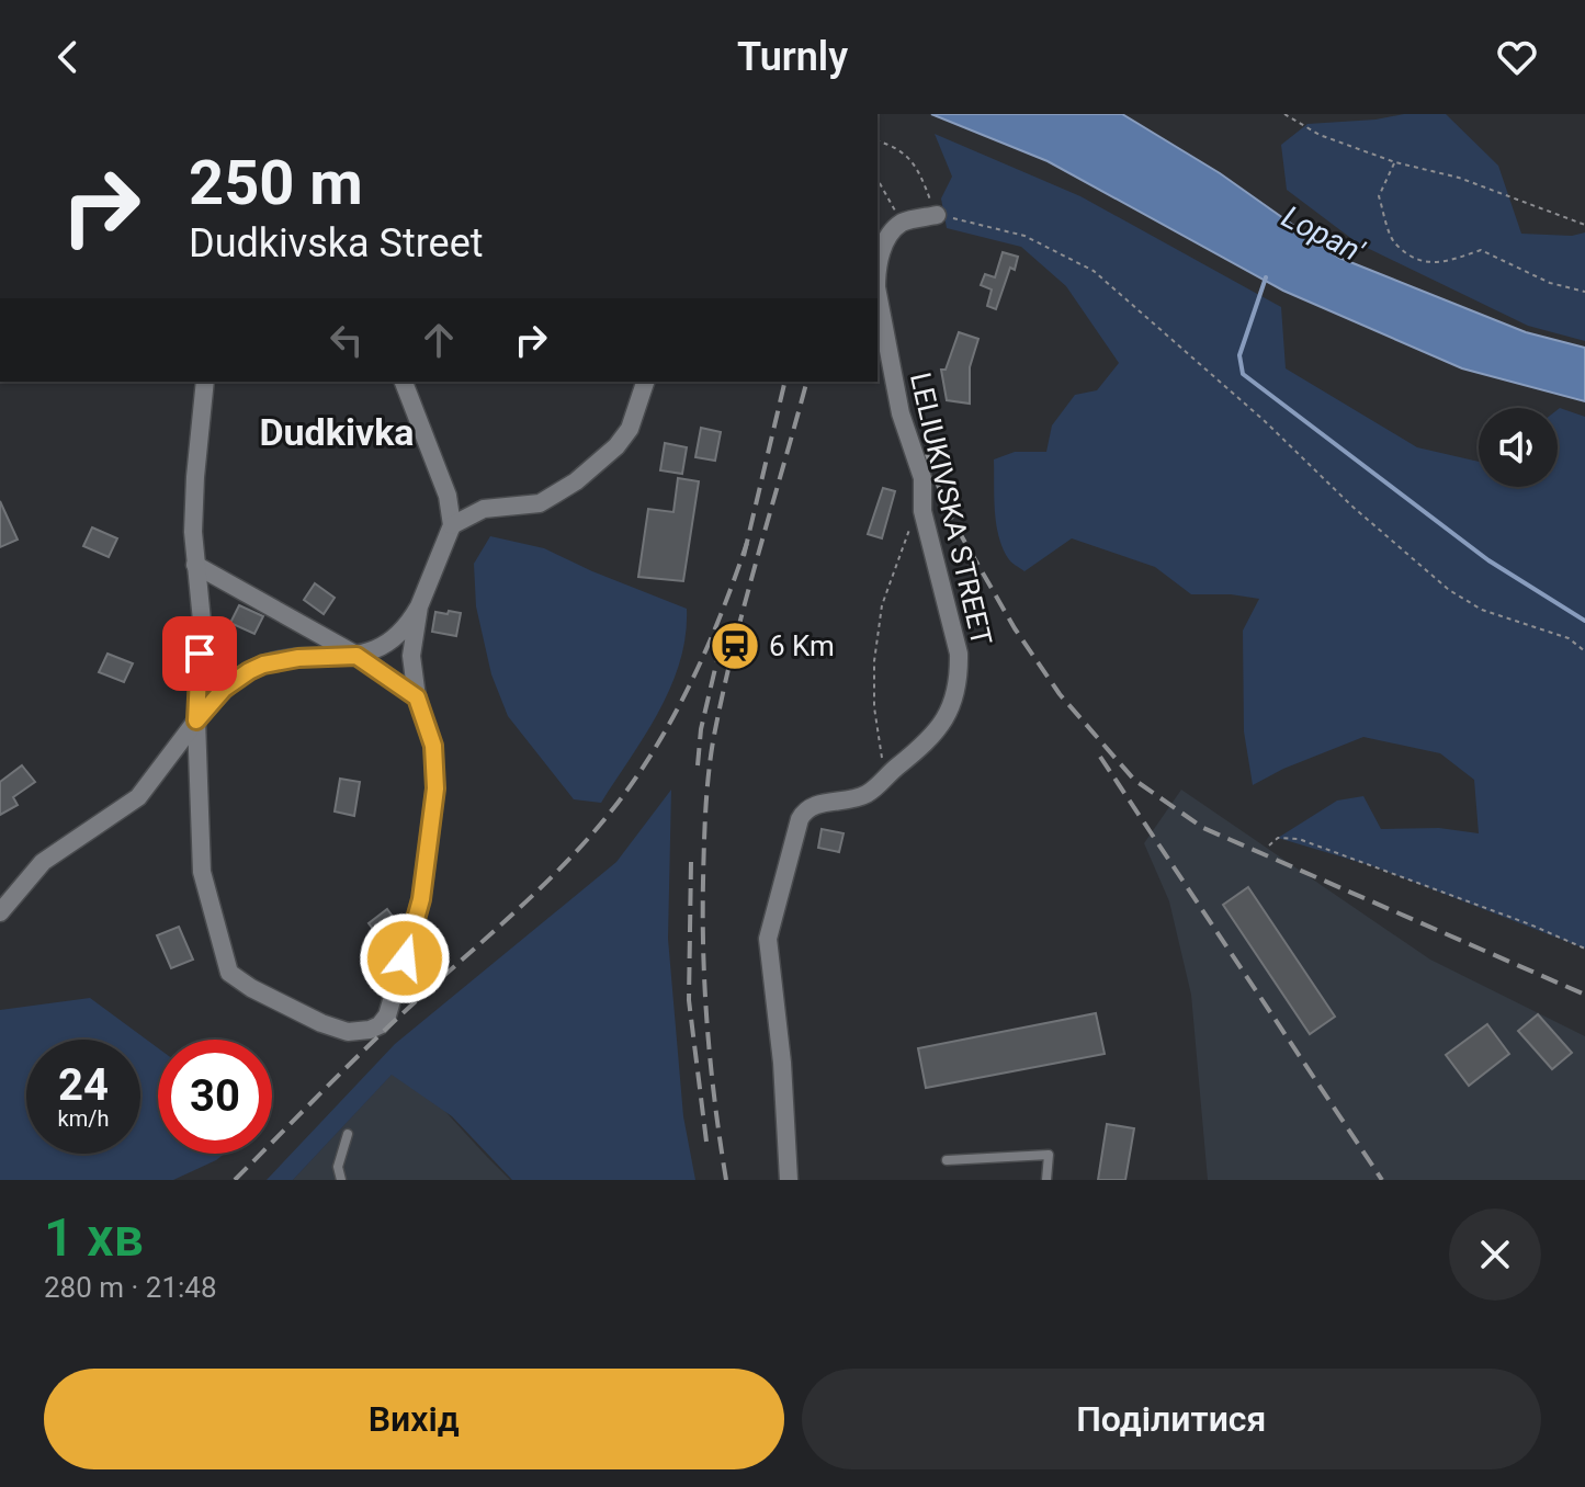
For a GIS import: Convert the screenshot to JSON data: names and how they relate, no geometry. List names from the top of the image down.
{
  "streets": {
    "street": ["LELIUKIVSKA STREET"]
  },
  "districts": ["Dudkivka"],
  "water": ["Lopan'"],
  "places": {
    "station": ["6 Km"]
  },
  "page": {
    "header": "Turnly",
    "turn": ["250 m", "Dudkivska Street"],
    "speed": "24 km/h",
    "limit": "30",
    "heading": ["1 хв", "280 m · 21:48"],
    "buttons": ["Вихід", "Поділитися"]
  }
}
